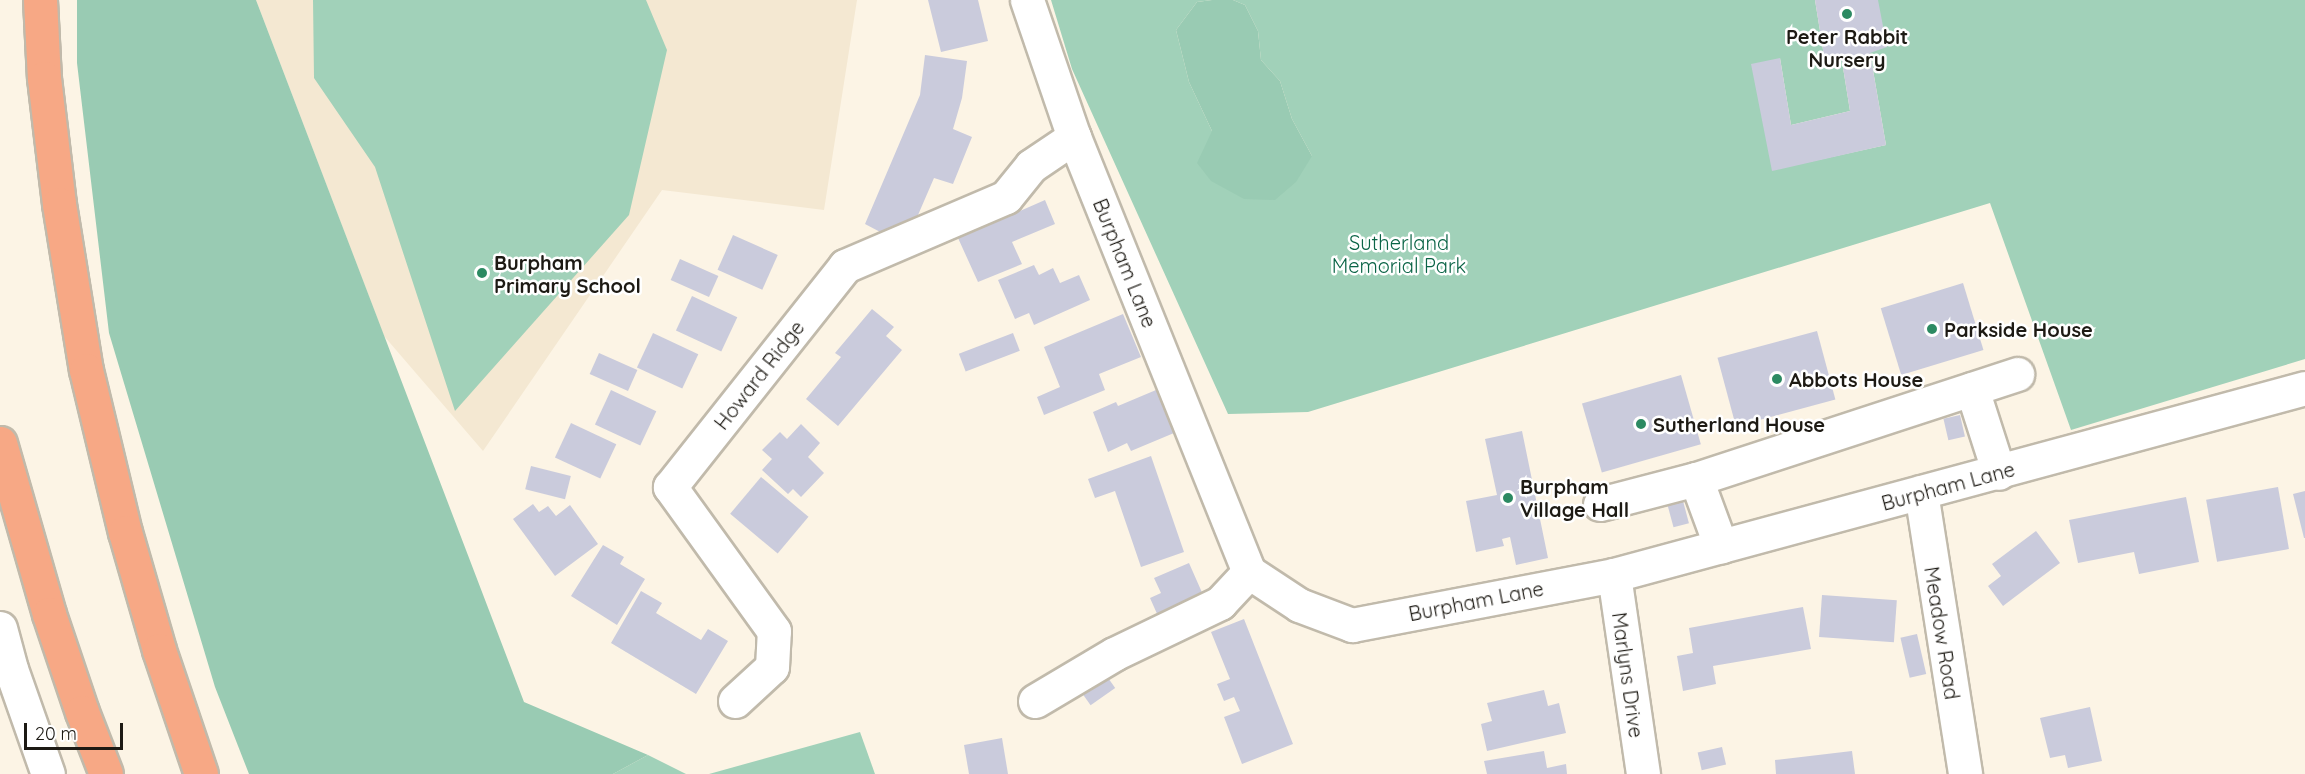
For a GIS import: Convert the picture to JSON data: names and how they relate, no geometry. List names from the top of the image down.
{
  "streets": {
    "street": [
      "Burpham Lane",
      "Howard Ridge",
      "Meadow Road",
      "Marlyns Drive"
    ]
  },
  "crossings": [
    ["Burpham Lane", "Howard Ridge"],
    ["Burpham Lane", "Meadow Road"],
    ["Burpham Lane", "Marlyns Drive"]
  ],
  "parks": ["Sutherland Memorial Park"],
  "places": [
    "Peter Rabbit Nursery",
    "Burpham Primary School",
    "Parkside House",
    "Abbots House",
    "Sutherland House",
    "Burpham Village Hall"
  ],
  "scale_bar": "20 m"
}
